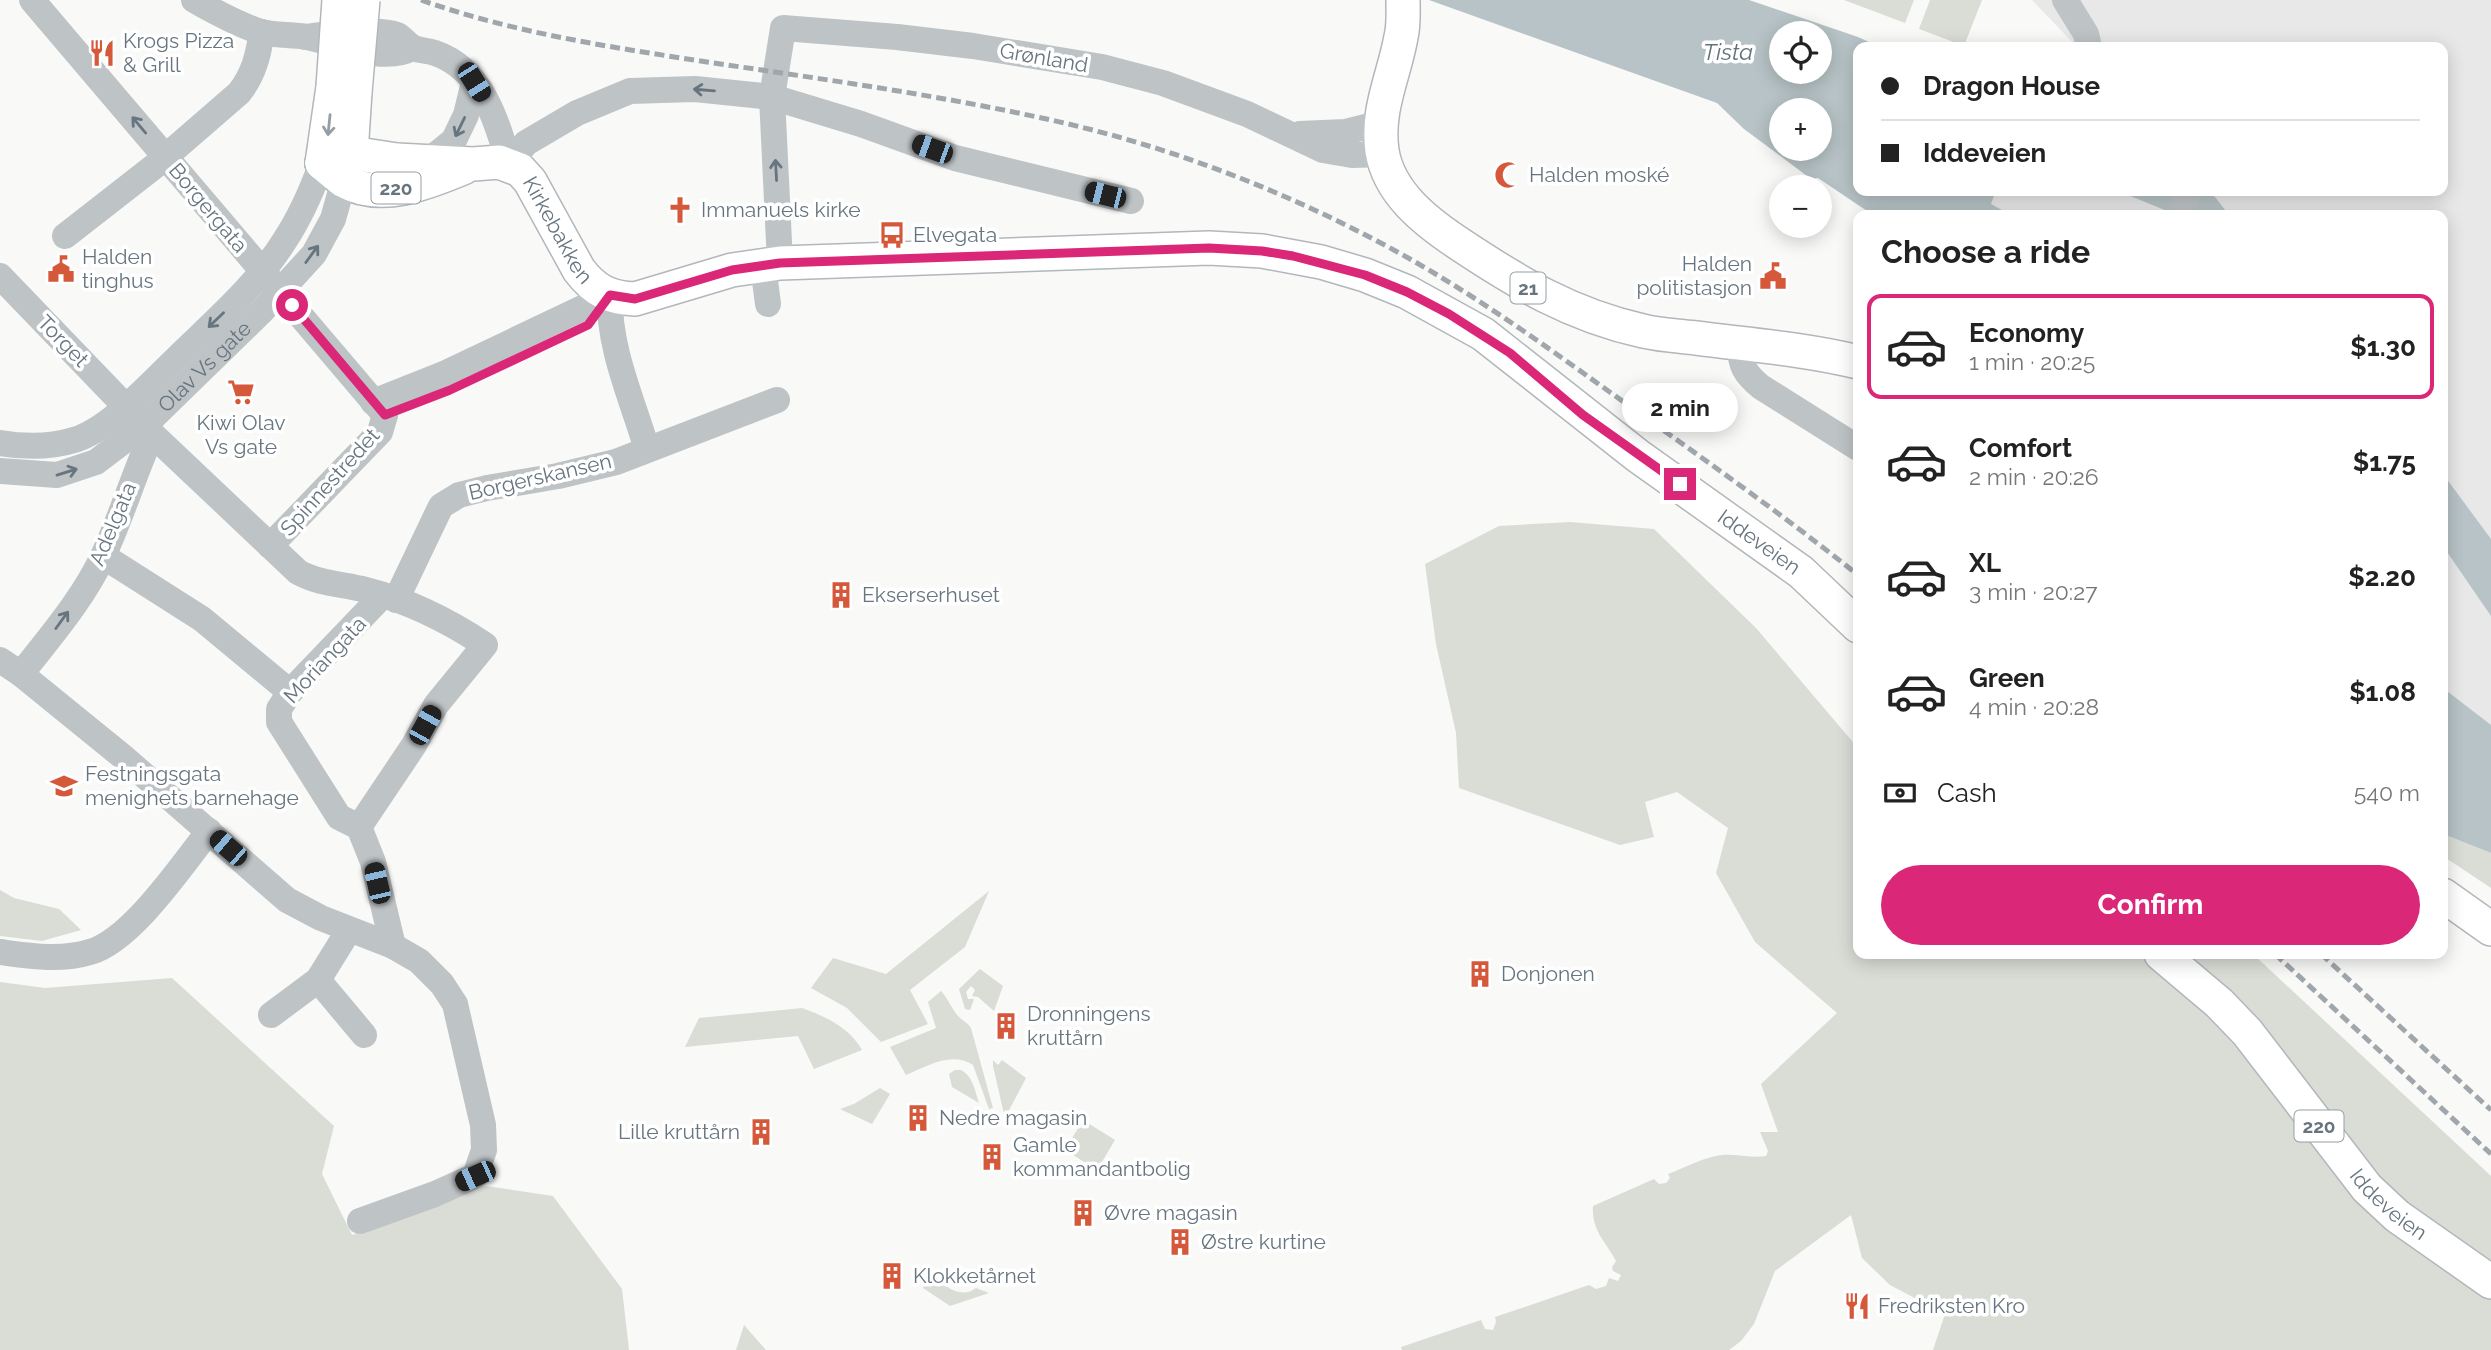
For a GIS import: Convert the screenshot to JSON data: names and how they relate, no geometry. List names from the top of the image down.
{
  "streets": {
    "main road": [
      "220",
      "Kirkebakken",
      "21",
      "Olav Vs gate",
      "Iddeveien"
    ],
    "street": [
      "Grønland",
      "Borgergata",
      "Torget",
      "Borgerskansen",
      "Spinnestredet",
      "Adelgata",
      "Moriangata"
    ]
  },
  "crossings": [
    ["Grønland", "Kirkebakken"],
    ["Grønland", "21"],
    ["220", "Kirkebakken"],
    ["220", "Olav Vs gate"],
    ["Borgergata", "Olav Vs gate"],
    ["Borgergata", "Spinnestredet"],
    ["Kirkebakken", "Borgerskansen"],
    ["Torget", "Olav Vs gate"],
    ["Torget", "Borgerskansen"],
    ["Torget", "Spinnestredet"],
    ["Torget", "Adelgata"],
    ["Torget", "Moriangata"],
    ["Olav Vs gate", "Adelgata"],
    ["Borgerskansen", "Moriangata"]
  ],
  "one_way": ["Adelgata"],
  "water": ["Tista"],
  "places": {
    "restaurant": ["Krogs Pizza & Grill", "Fredriksten Kro"],
    "mosque": ["Halden moské"],
    "church": ["Immanuels kirke"],
    "bus stop": ["Elvegata"],
    "public building": ["Halden tinghus", "Halden politistasjon"],
    "supermarket": ["Kiwi Olav Vs gate"],
    "building": [
      "Ekserserhuset",
      "Donjonen",
      "Dronningens kruttårn",
      "Nedre magasin",
      "Lille kruttårn",
      "Gamle kommandantbolig",
      "Øvre magasin",
      "Østre kurtine",
      "Klokketårnet"
    ],
    "school or university": ["Festningsgata menighets barnehage"]
  },
  "page": {
    "map_buttons": ["+", "−"],
    "banner": ["Dragon House", "Iddeveien"],
    "heading": "Choose a ride",
    "list": [
      {
        "name": "Economy",
        "note": "1 min · 20:25",
        "value": "$1.30"
      },
      {
        "name": "Comfort",
        "note": "2 min · 20:26",
        "value": "$1.75"
      },
      {
        "name": "XL",
        "note": "3 min · 20:27",
        "value": "$2.20"
      },
      {
        "name": "Green",
        "note": "4 min · 20:28",
        "value": "$1.08"
      }
    ],
    "bubble": "2 min",
    "pay": ["Cash", "540 m"],
    "buttons": "Confirm"
  }
}
